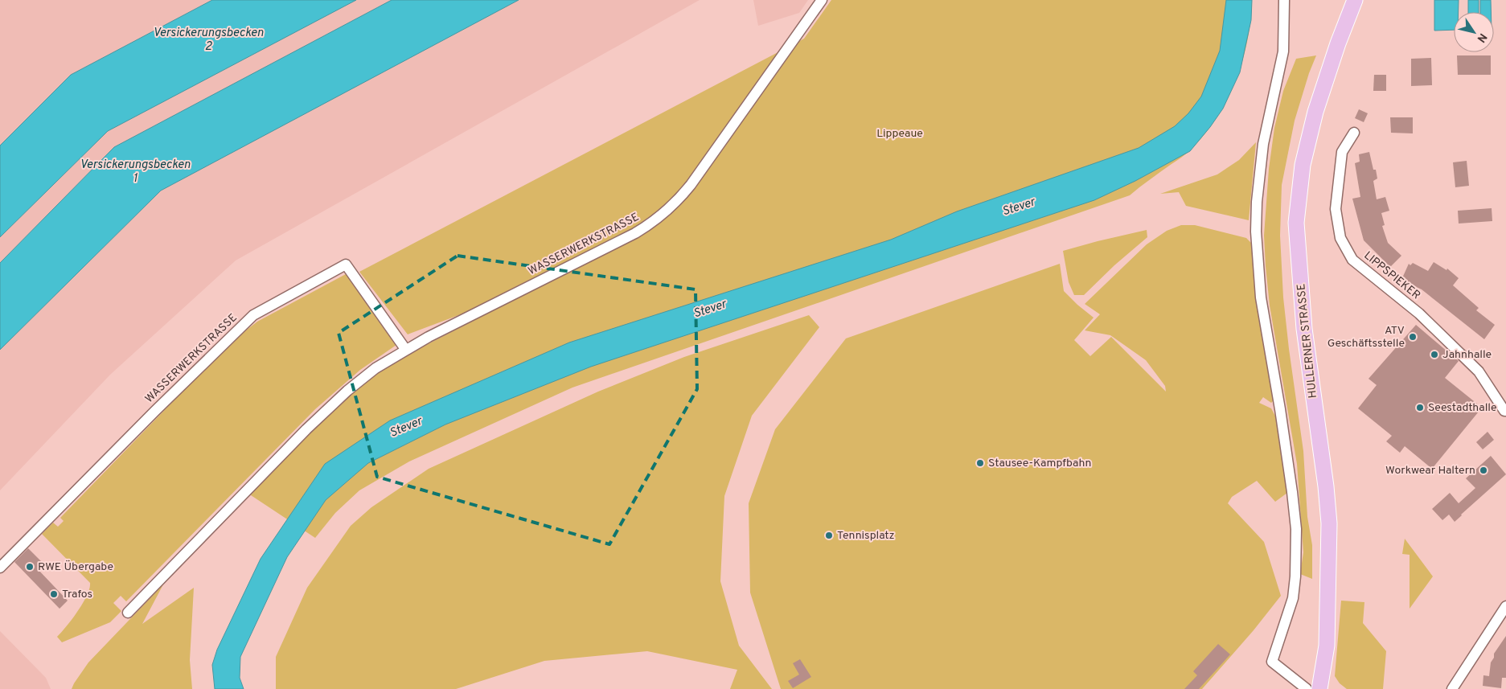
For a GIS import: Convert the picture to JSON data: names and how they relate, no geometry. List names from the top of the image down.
{
  "streets": {
    "main road": ["HULLERNER STRASSE"],
    "street": ["WASSERWERKSTRASSE", "LIPPSPIEKER"]
  },
  "water": ["Versickerungsbecken 2", "Versickerungsbecken 1", "Stever"],
  "parks": ["Lippeaue"],
  "places": [
    "ATV Geschäftsstelle",
    "Jahnhalle",
    "Seestadthalle",
    "Stausee-Kampfbahn",
    "Workwear Haltern",
    "Tennisplatz",
    "RWE Übergabe",
    "Trafos"
  ],
  "north": "bottom right"
}
